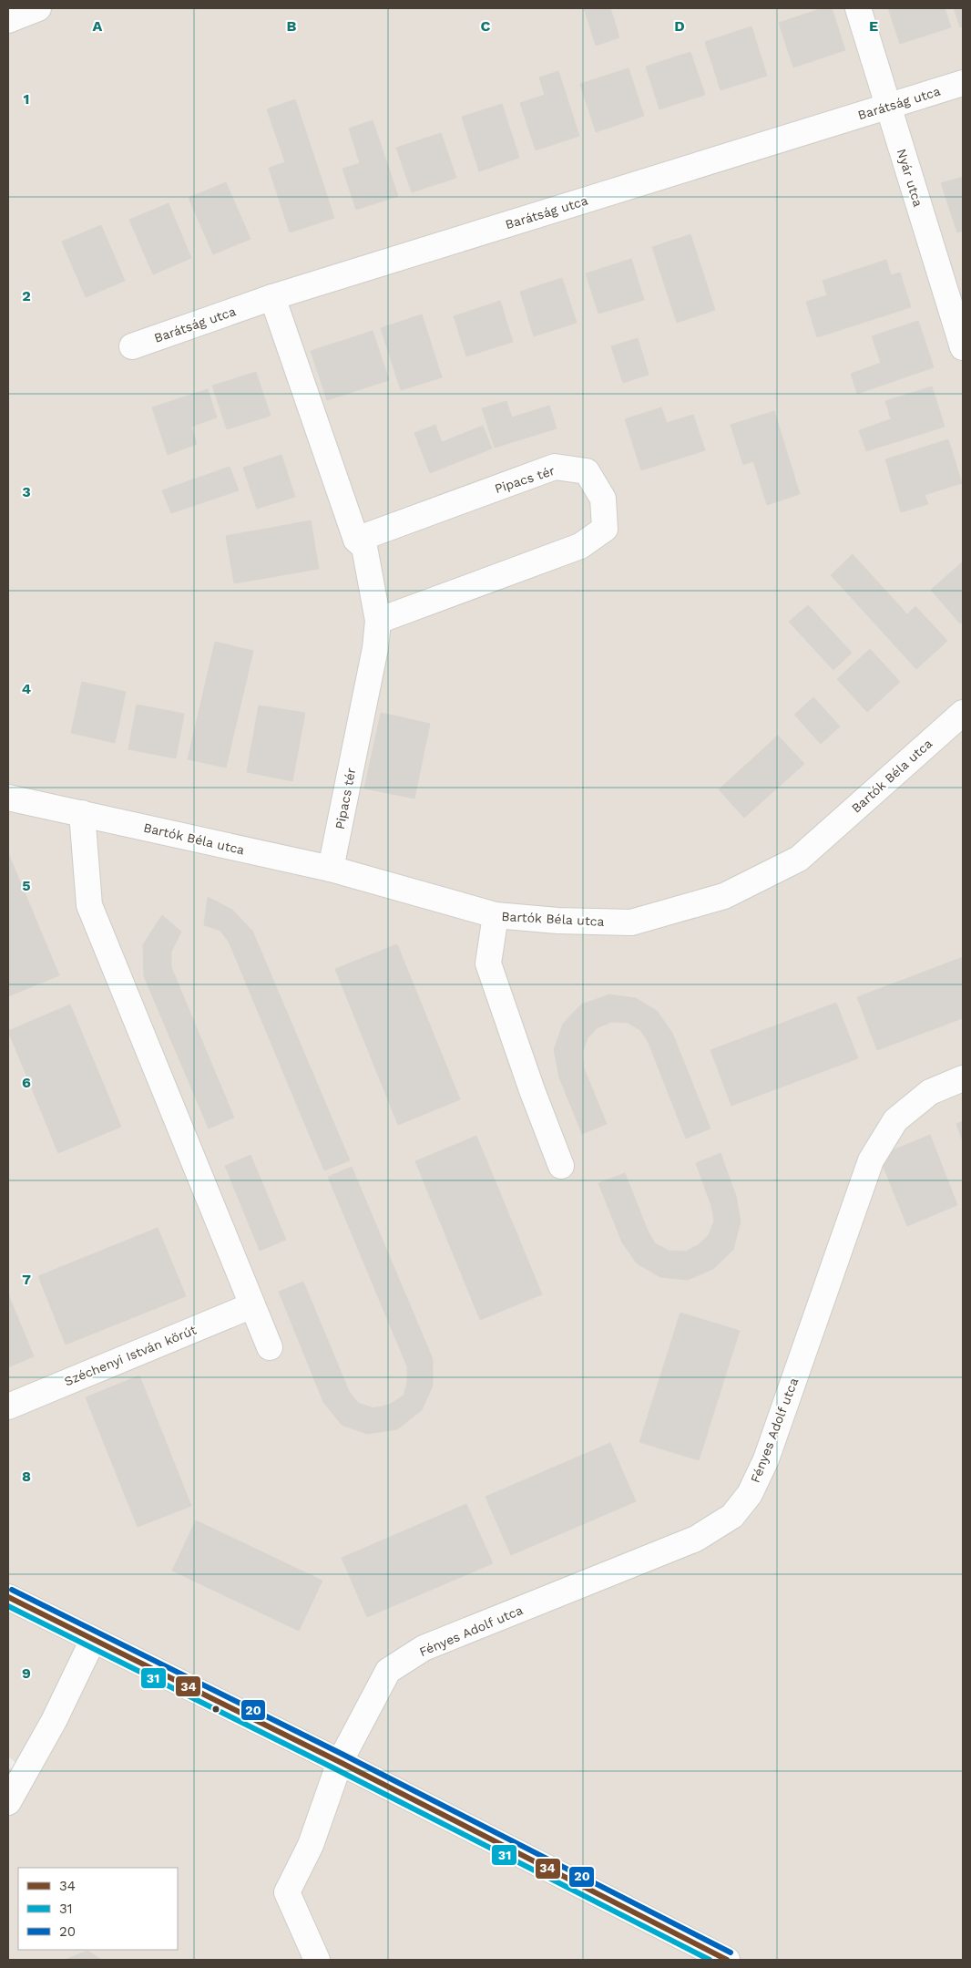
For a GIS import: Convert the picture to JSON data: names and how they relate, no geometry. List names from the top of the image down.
{
  "streets": {
    "street": [
      "Barátság utca",
      "Nyár utca",
      "Pipacs tér",
      "Bartók Béla utca",
      "Széchenyi István körút",
      "Fényes Adolf utca"
    ]
  },
  "crossings": [
    ["Barátság utca", "Nyár utca"],
    ["Barátság utca", "Pipacs tér"],
    ["Pipacs tér", "Bartók Béla utca"]
  ],
  "lines": ["transit line 20", "transit line 34", "transit line 31"],
  "legend": ["34", "31", "20"],
  "grid": {
    "columns": [
      "A",
      "B",
      "C",
      "D",
      "E"
    ],
    "rows": [
      "1",
      "2",
      "3",
      "4",
      "5",
      "6",
      "7",
      "8",
      "9"
    ]
  }
}
